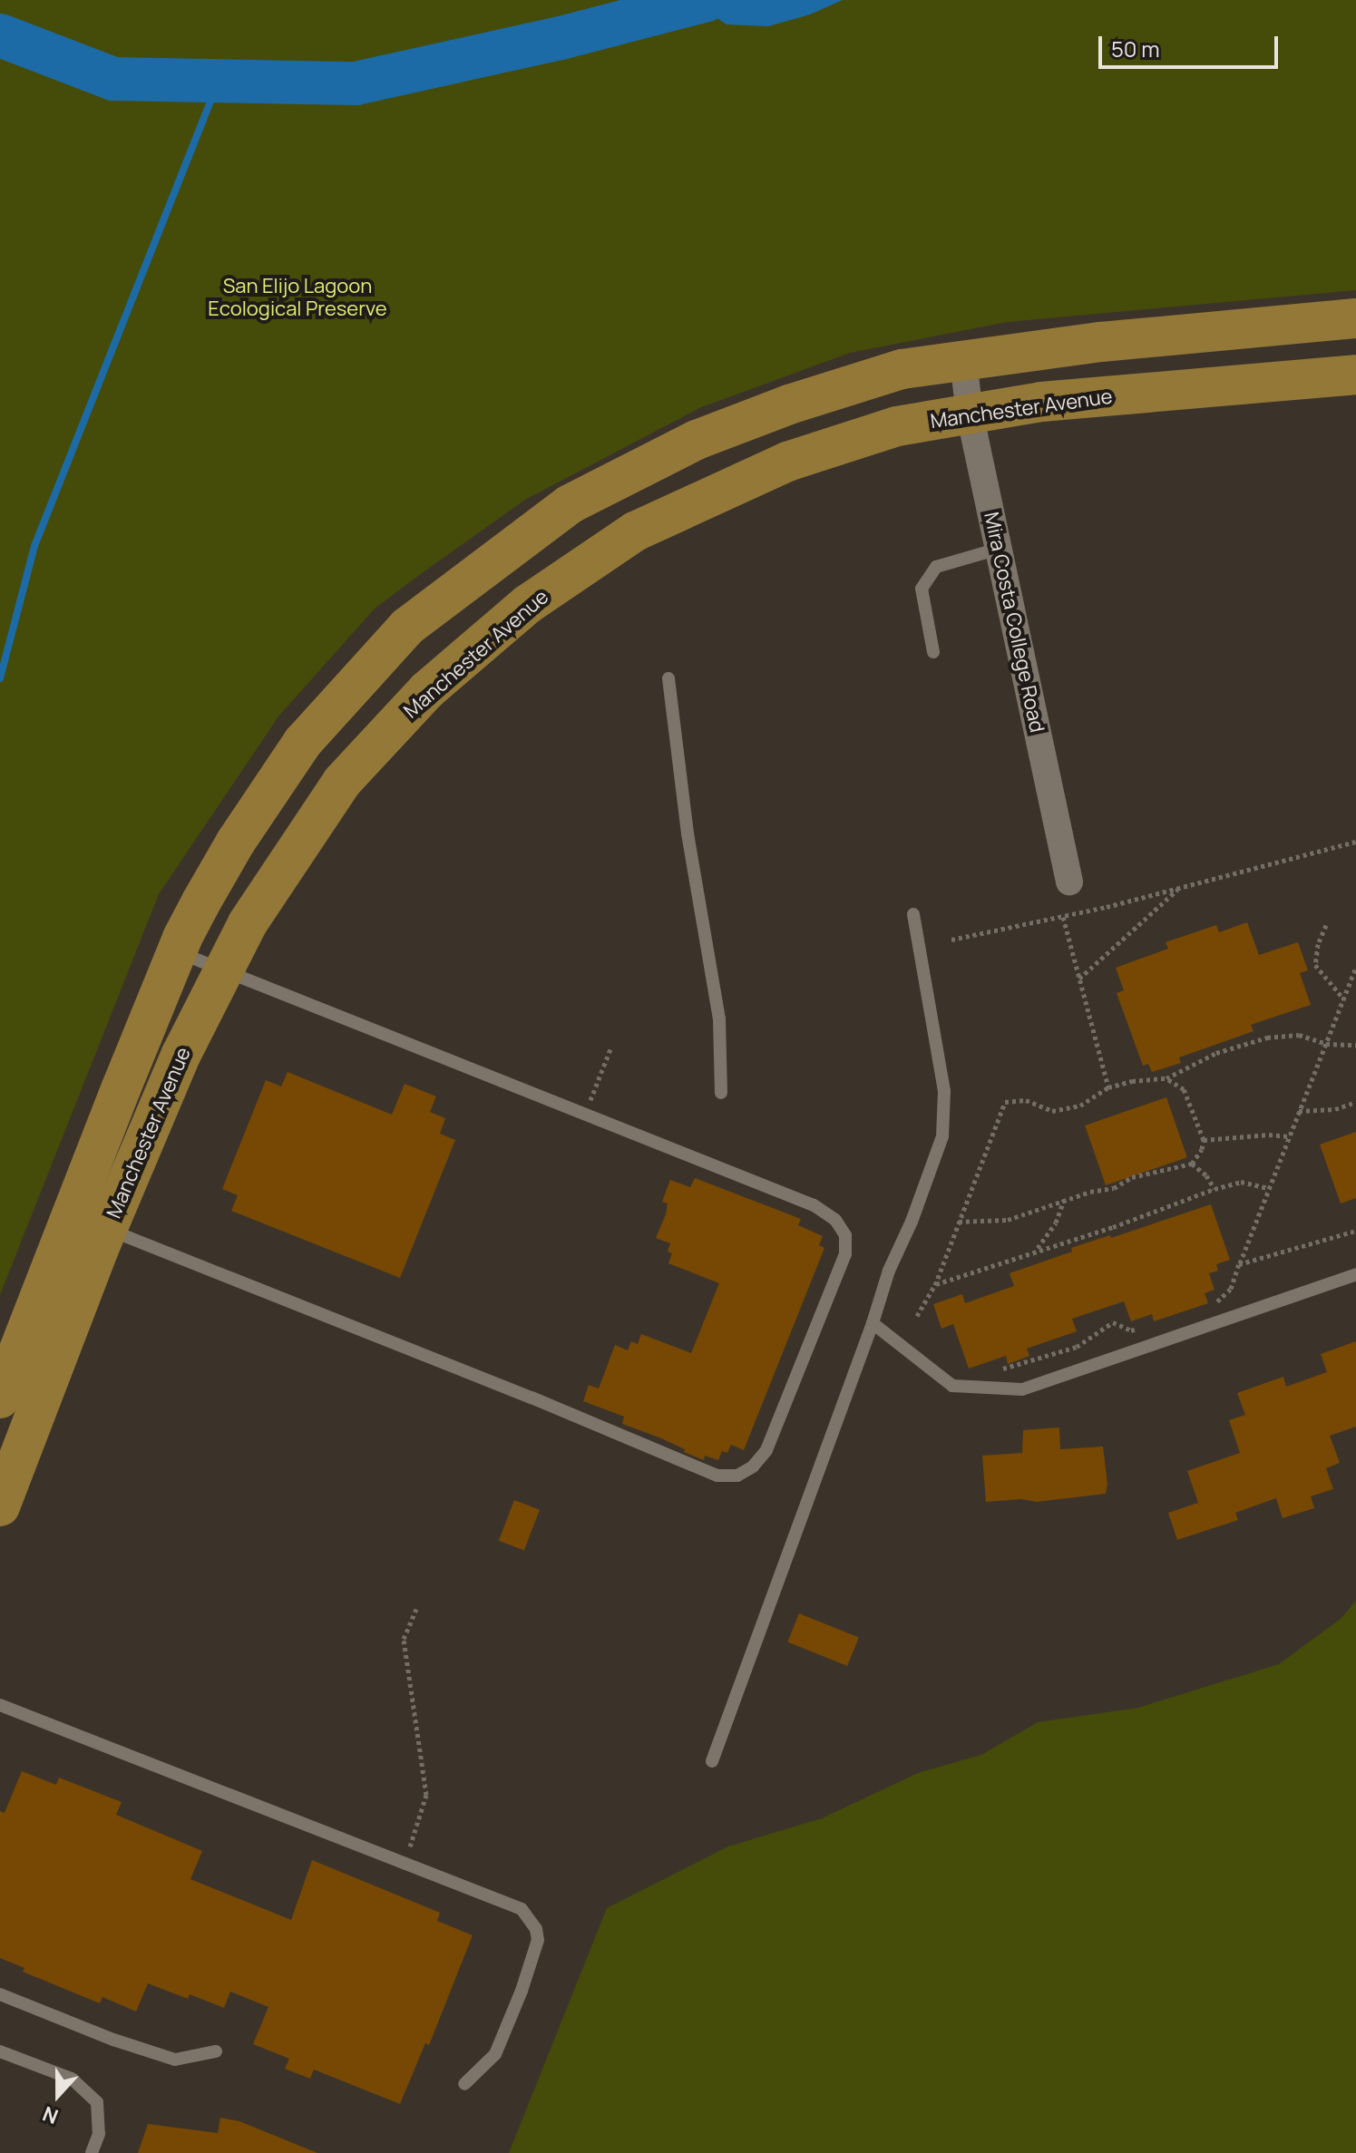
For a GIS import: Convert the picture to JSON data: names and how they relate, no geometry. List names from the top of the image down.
{
  "streets": {
    "main road": ["Manchester Avenue"],
    "street": ["Mira Costa College Road"]
  },
  "crossings": [
    ["Manchester Avenue", "Mira Costa College Road"]
  ],
  "parks": ["San Elijo Lagoon Ecological Preserve"],
  "scale_bar": "50 m",
  "north": "bottom"
}
